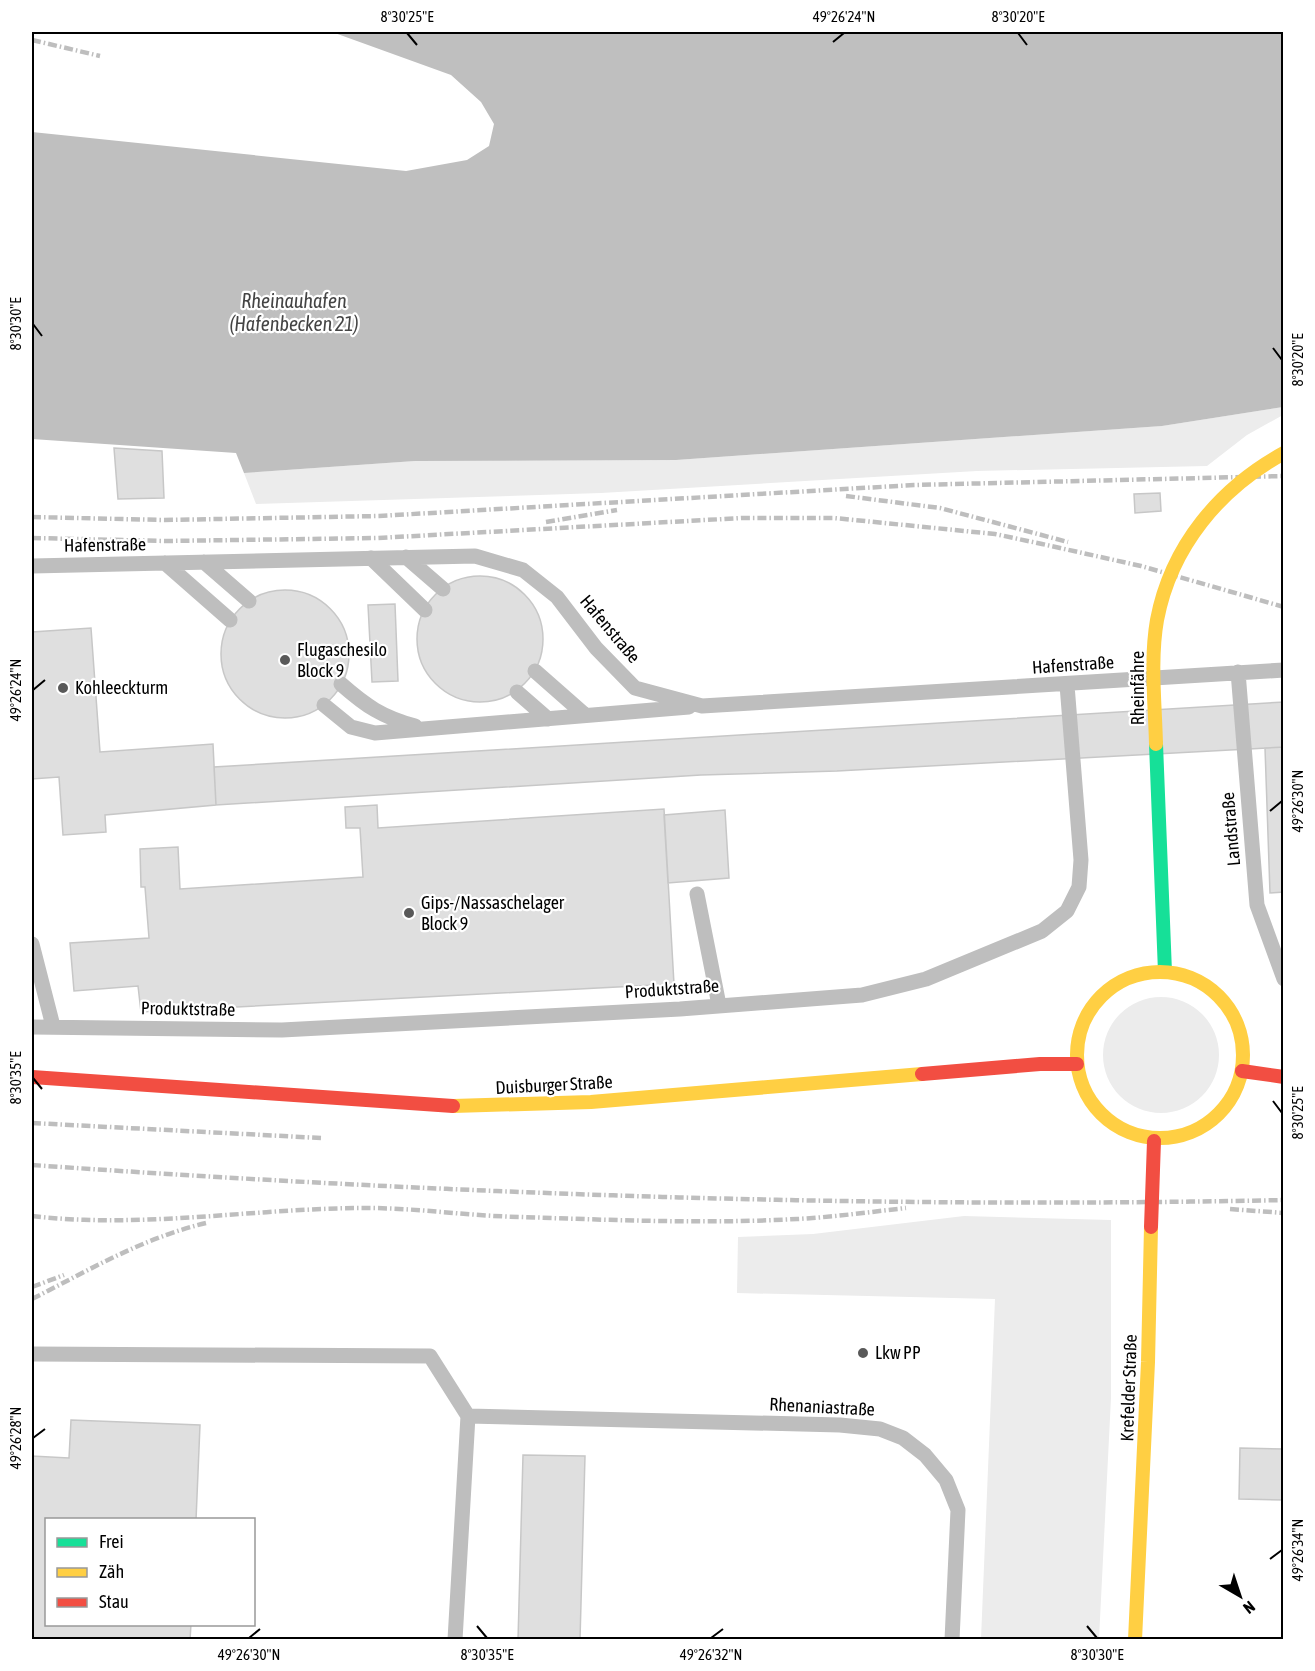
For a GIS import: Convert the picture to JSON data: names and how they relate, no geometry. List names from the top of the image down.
{
  "streets": {
    "street": ["Rheinfähre", "Duisburger Straße", "Krefelder Straße"],
    "lane": [
      "Hafenstraße",
      "Landstraße",
      "Produktstraße",
      "Rhenaniastraße"
    ]
  },
  "crossings": [
    ["Hafenstraße", "Landstraße"],
    ["Hafenstraße", "Produktstraße"],
    ["Rheinfähre", "Duisburger Straße"],
    ["Rheinfähre", "Krefelder Straße"],
    ["Duisburger Straße", "Krefelder Straße"]
  ],
  "water": ["Rheinauhafen (Hafenbecken 21)"],
  "places": [
    "Flugaschesilo Block 9",
    "Kohleeckturm",
    "Gips-/Nassaschelager Block 9",
    "Lkw PP"
  ],
  "legend": ["Frei", "Zäh", "Stau"],
  "north": "bottom right",
  "coordinates": [
    "8°30'25\"E",
    "49°26'24\"N",
    "8°30'20\"E",
    "8°30'30\"E",
    "49°26'30\"N",
    "8°30'35\"E",
    "49°26'28\"N",
    "49°26'34\"N",
    "49°26'32\"N"
  ]
}
